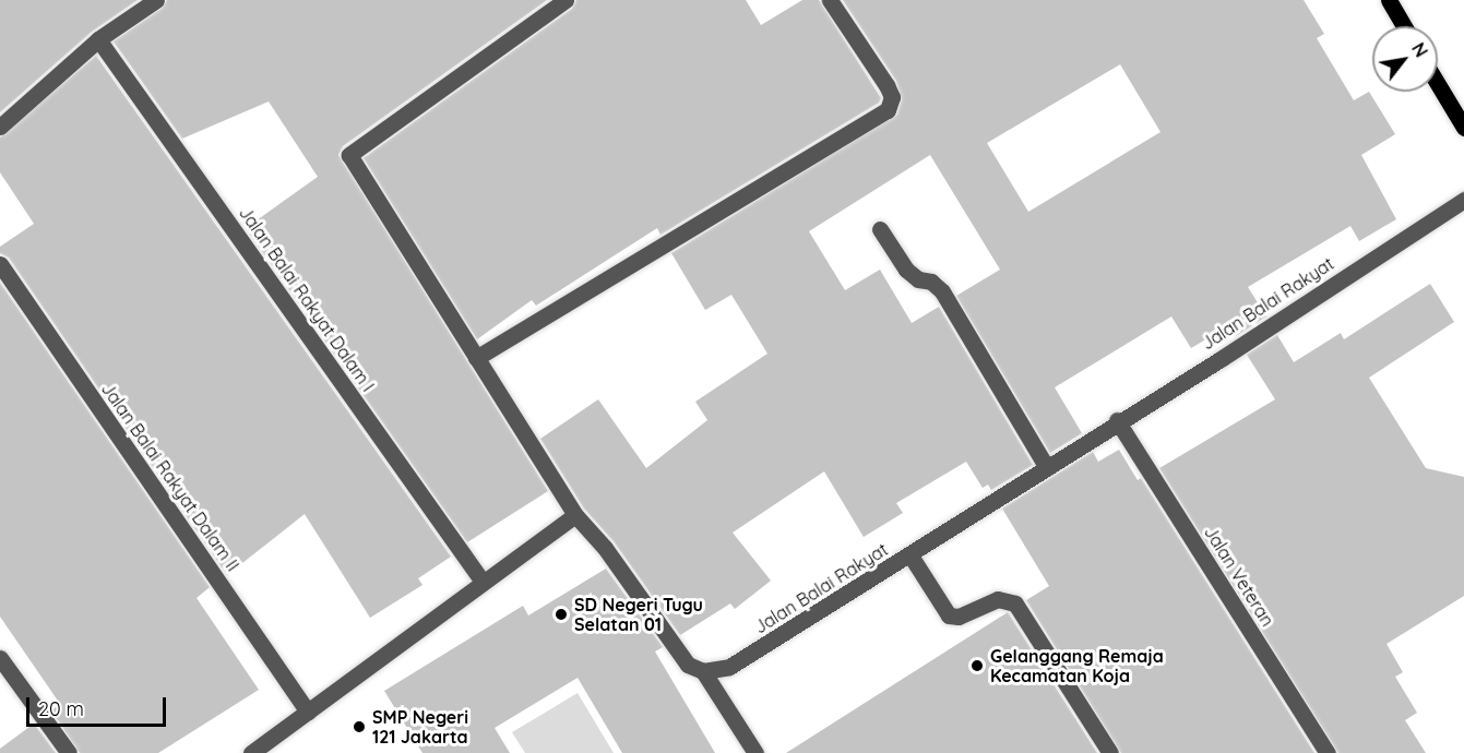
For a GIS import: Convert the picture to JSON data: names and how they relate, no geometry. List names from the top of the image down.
{
  "streets": {
    "street": [
      "Jalan Balai Rakyat Dalam I",
      "Jalan Balai Rakyat",
      "Jalan Balai Rakyat Dalam II",
      "Jalan Veteran"
    ]
  },
  "crossings": [
    ["Jalan Balai Rakyat", "Jalan Veteran"]
  ],
  "places": ["SD Negeri Tugu Selatan 01", "Gelanggang Remaja Kecamatan Koja", "SMP Negeri 121 Jakarta"],
  "scale_bar": "20 m",
  "north": "top right"
}
